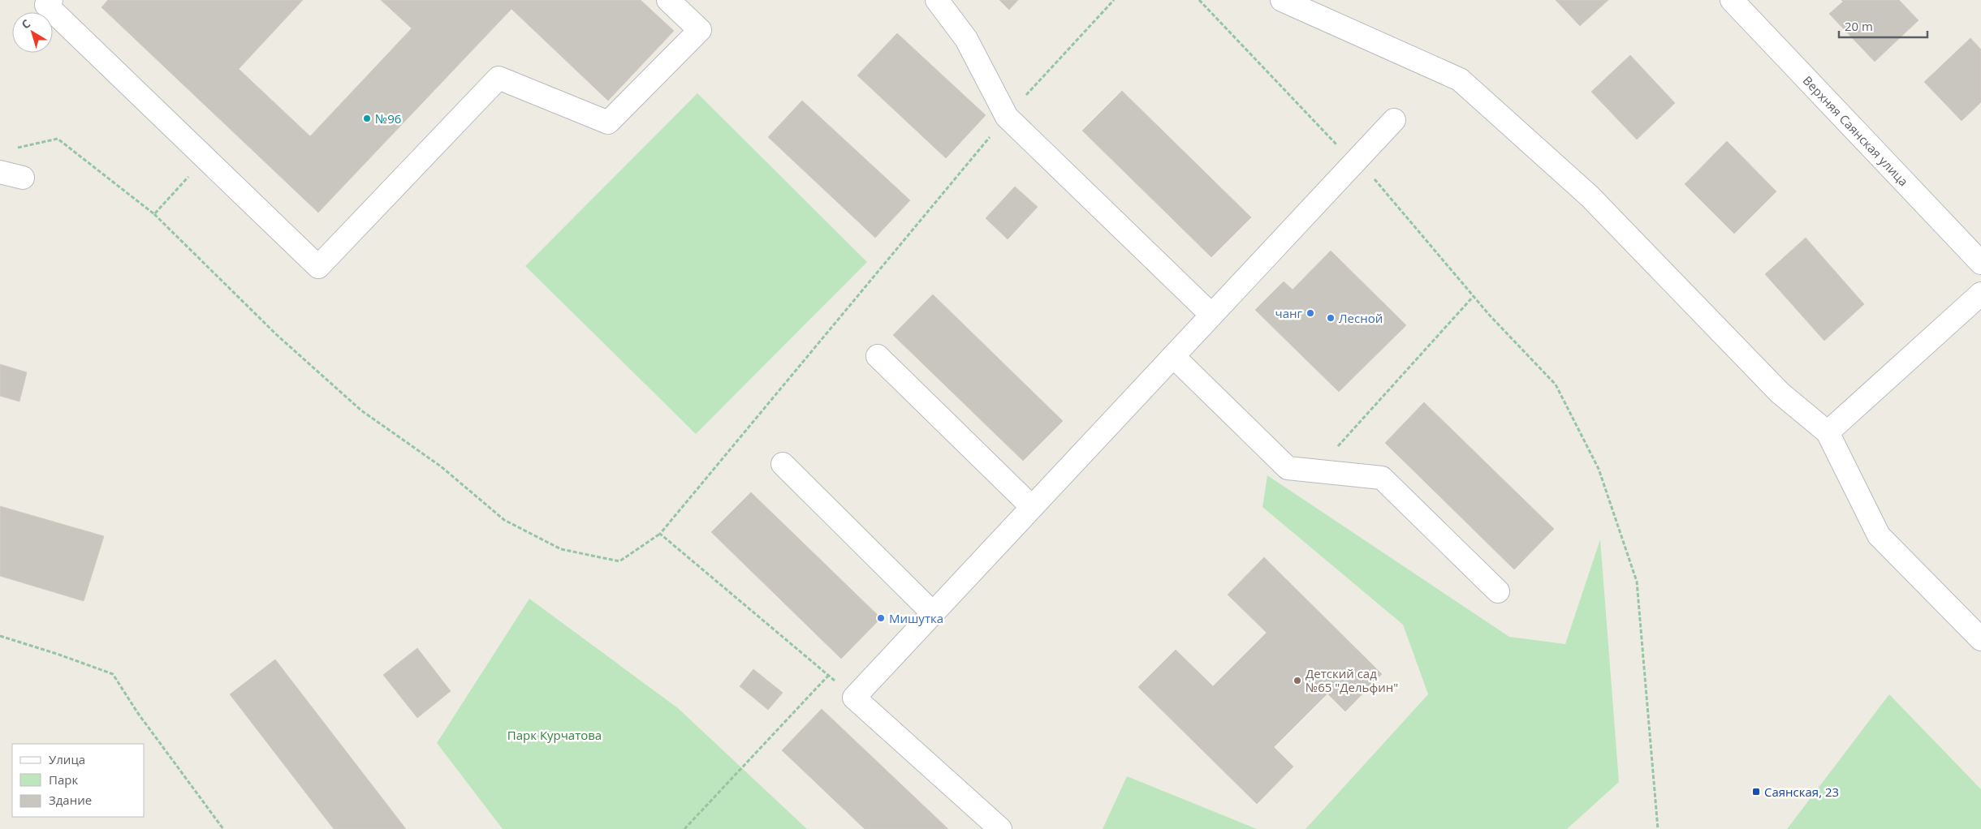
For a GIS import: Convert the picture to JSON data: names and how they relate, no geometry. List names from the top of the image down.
{
  "streets": {
    "street": ["Верхняя Саянская улица"]
  },
  "parks": ["Парк Курчатова"],
  "places": {
    "other": [
      "№96",
      "чанг",
      "Лесной",
      "Мишутка",
      "Детский сад №65 \"Дельфин\""
    ],
    "transit": ["Саянская, 23"]
  },
  "legend": ["Улица", "Парк", "Здание"],
  "scale_bar": "20 m",
  "north": "top left"
}
